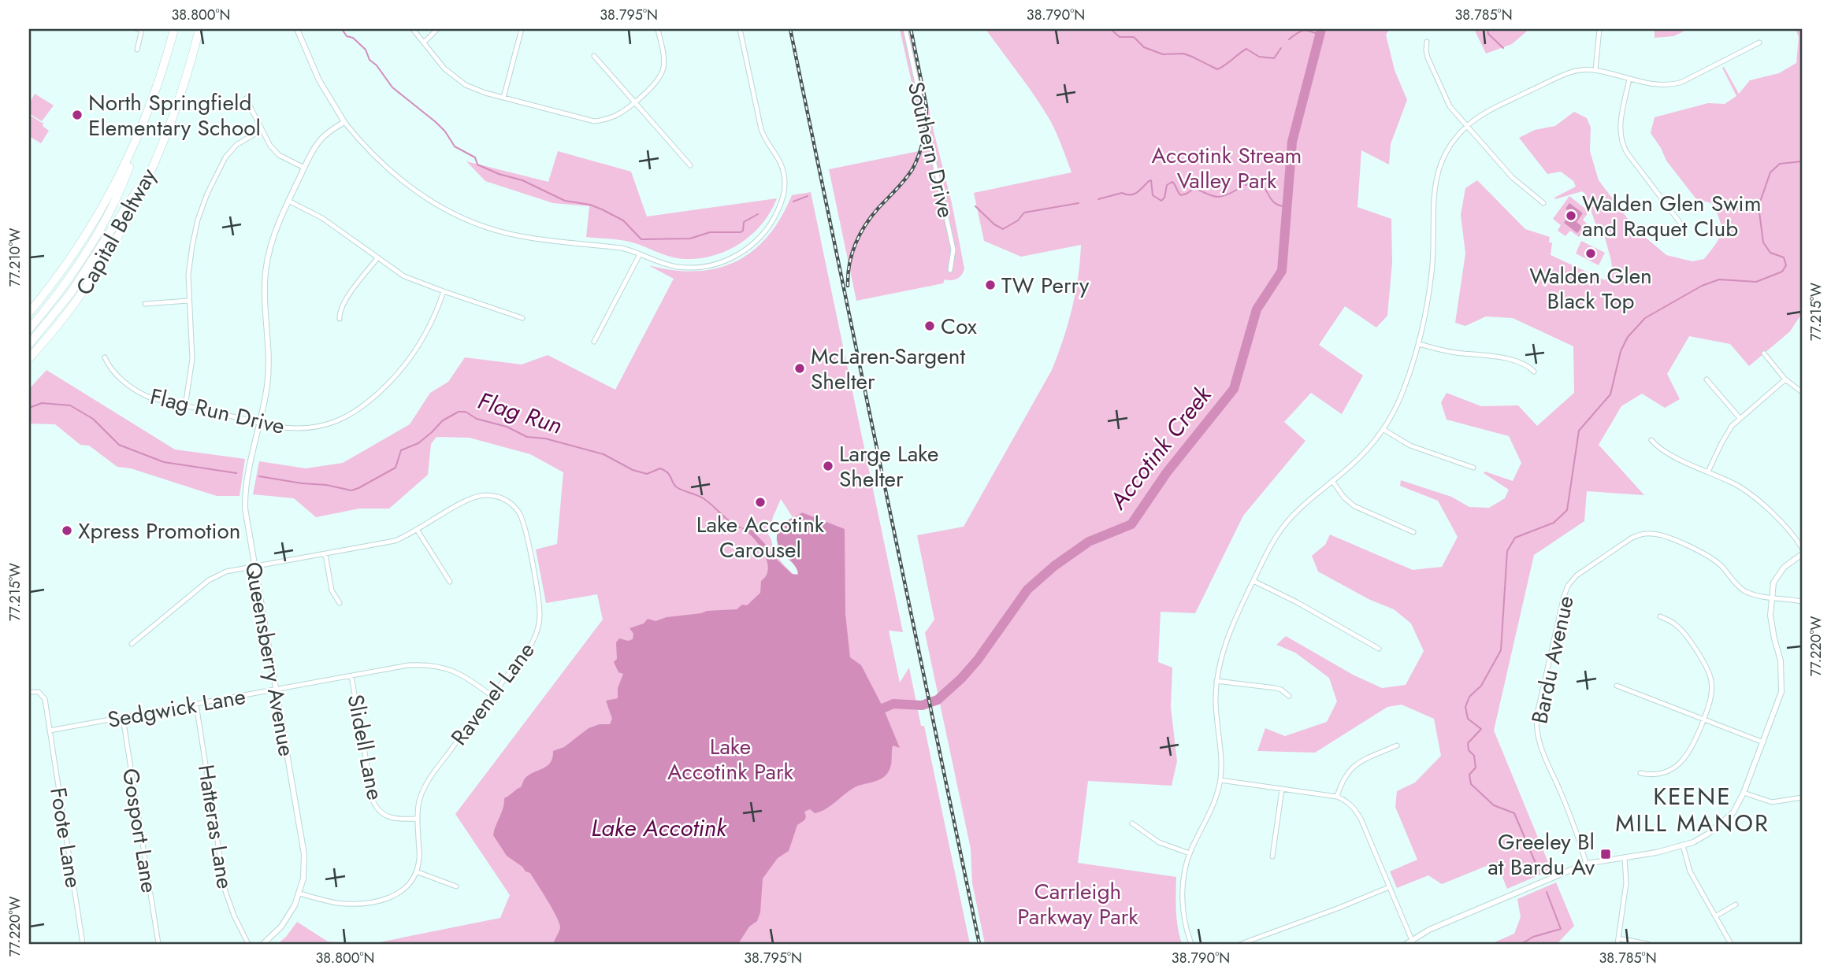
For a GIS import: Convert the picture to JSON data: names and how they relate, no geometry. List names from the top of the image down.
{
  "streets": {
    "highway": ["Capital Beltway"],
    "street": [
      "Southern Drive",
      "Flag Run Drive",
      "Queensberry Avenue",
      "Bardu Avenue",
      "Ravenel Lane",
      "Sedgwick Lane",
      "Slidell Lane",
      "Hatteras Lane",
      "Gosport Lane",
      "Foote Lane"
    ]
  },
  "crossings": [
    ["Flag Run Drive", "Queensberry Avenue"],
    ["Queensberry Avenue", "Ravenel Lane"],
    ["Queensberry Avenue", "Sedgwick Lane"],
    ["Ravenel Lane", "Sedgwick Lane"],
    ["Ravenel Lane", "Slidell Lane"],
    ["Sedgwick Lane", "Slidell Lane"],
    ["Sedgwick Lane", "Hatteras Lane"],
    ["Sedgwick Lane", "Gosport Lane"],
    ["Sedgwick Lane", "Foote Lane"]
  ],
  "districts": ["KEENE MILL MANOR"],
  "water": ["Flag Run", "Accotink Creek", "Lake Accotink"],
  "parks": ["Accotink Stream Valley Park", "Lake Accotink Park", "Carrleigh Parkway Park"],
  "places": {
    "other": [
      "North Springfield Elementary School",
      "Walden Glen Swim and Raquet Club",
      "Walden Glen Black Top",
      "TW Perry",
      "Cox",
      "McLaren-Sargent Shelter",
      "Large Lake Shelter",
      "Lake Accotink Carousel",
      "Xpress Promotion"
    ],
    "transit": ["Greeley Bl at Bardu Av"]
  },
  "coordinates": [
    "38.800°N",
    "38.795°N",
    "38.790°N",
    "38.785°N",
    "77.210°W",
    "77.215°W",
    "77.220°W"
  ]
}
